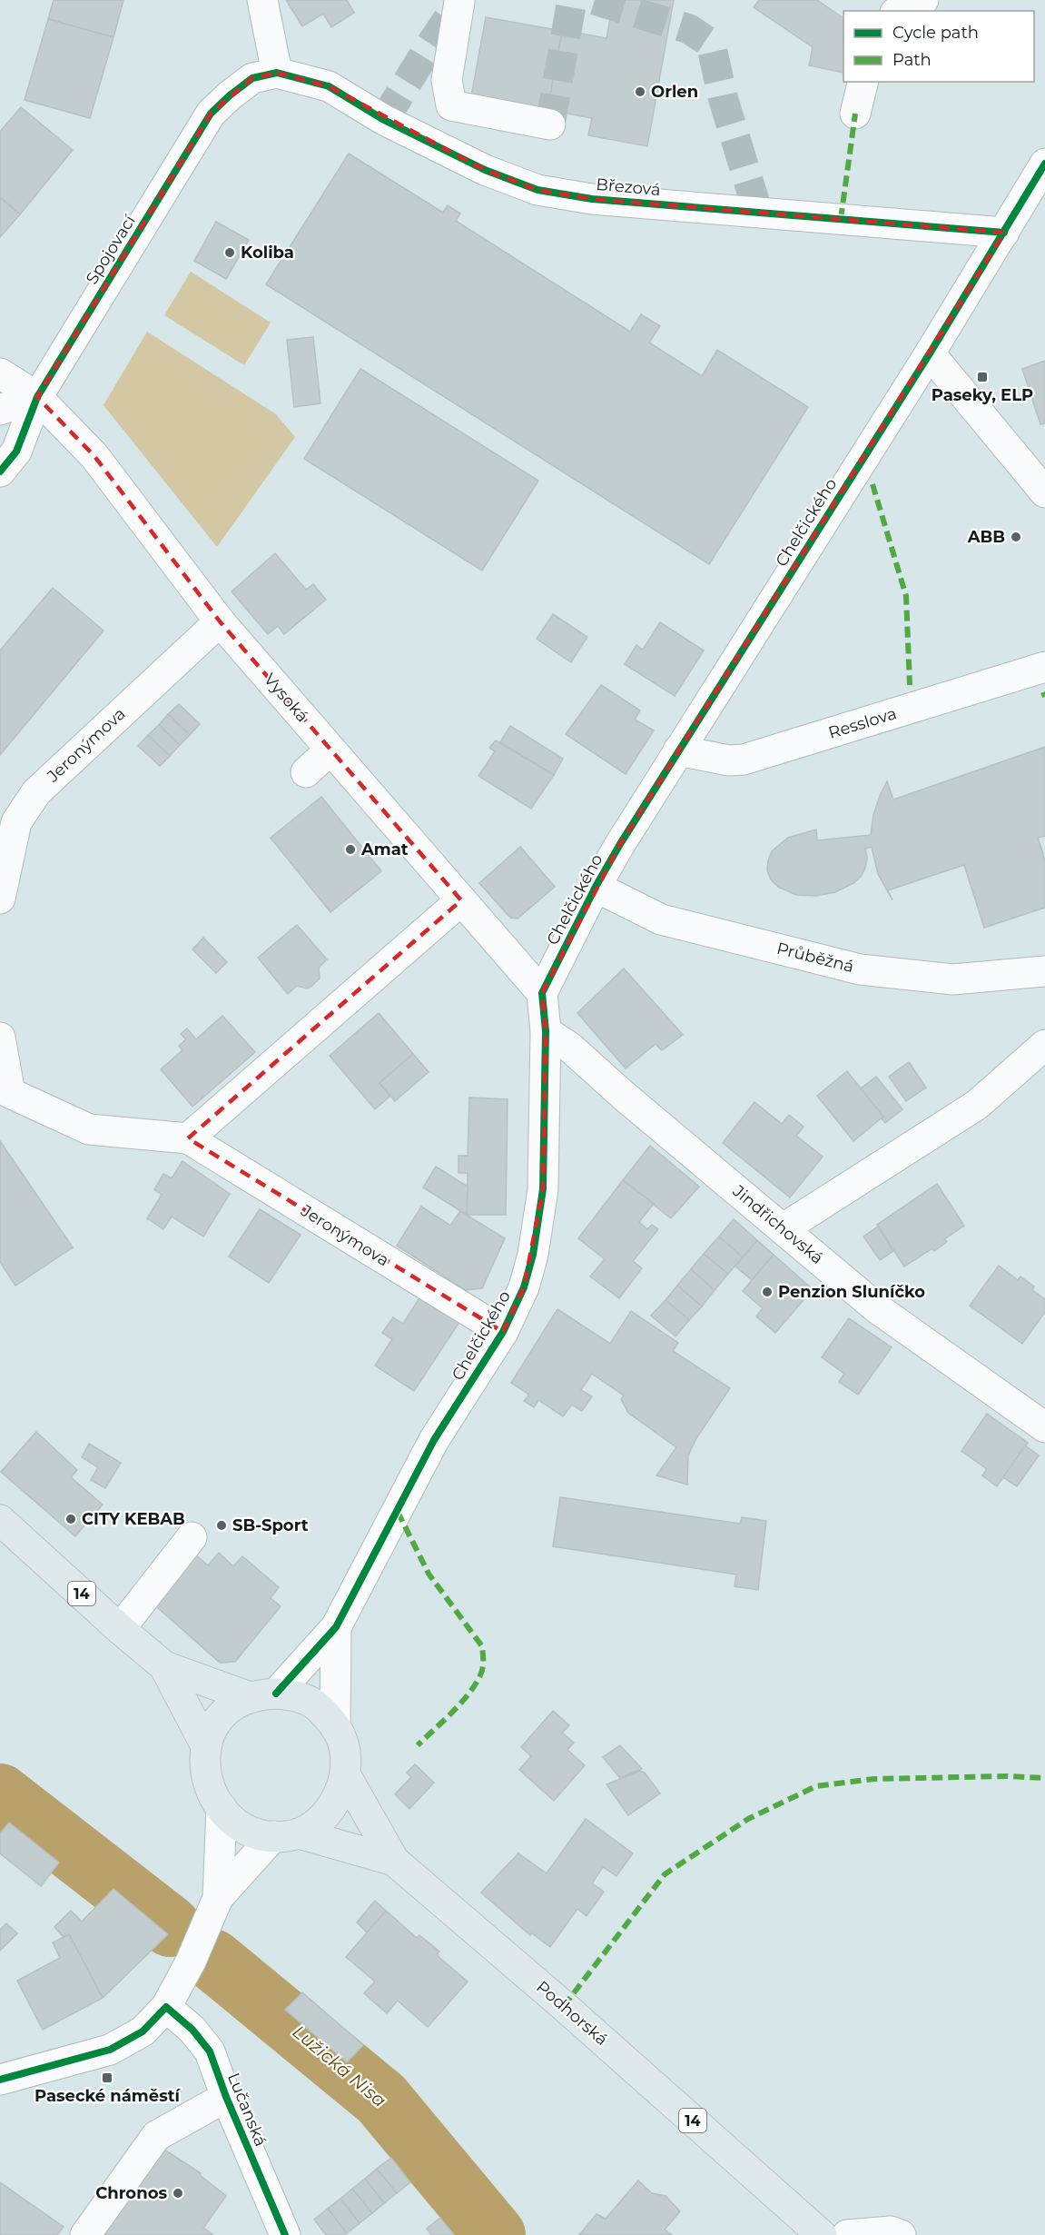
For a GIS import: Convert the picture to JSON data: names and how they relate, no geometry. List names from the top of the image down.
{
  "streets": {
    "main road": ["14", "Podhorská"],
    "street": [
      "Březová",
      "Spojovací",
      "Chelčického",
      "Vysoká",
      "Resslova",
      "Jeronýmova",
      "Průběžná",
      "Jindřichovská",
      "Lučanská"
    ]
  },
  "crossings": [
    ["Březová", "Spojovací"],
    ["Březová", "Chelčického"],
    ["Spojovací", "Vysoká"],
    ["Chelčického", "Vysoká"],
    ["Chelčického", "Resslova"],
    ["Chelčického", "Jeronýmova"],
    ["Chelčického", "Průběžná"],
    ["Chelčického", "Jindřichovská"],
    ["Chelčického", "14"],
    ["Chelčického", "Podhorská"],
    ["Vysoká", "Jeronýmova"],
    ["14", "Podhorská"]
  ],
  "water": ["Lužická Nisa"],
  "places": {
    "other": [
      "Orlen",
      "Koliba",
      "ABB",
      "Amat",
      "Penzion Sluníčko",
      "CITY KEBAB",
      "SB-Sport",
      "Chronos"
    ],
    "transit": ["Paseky, ELP", "Pasecké náměstí"]
  },
  "legend": ["Cycle path", "Path"]
}
